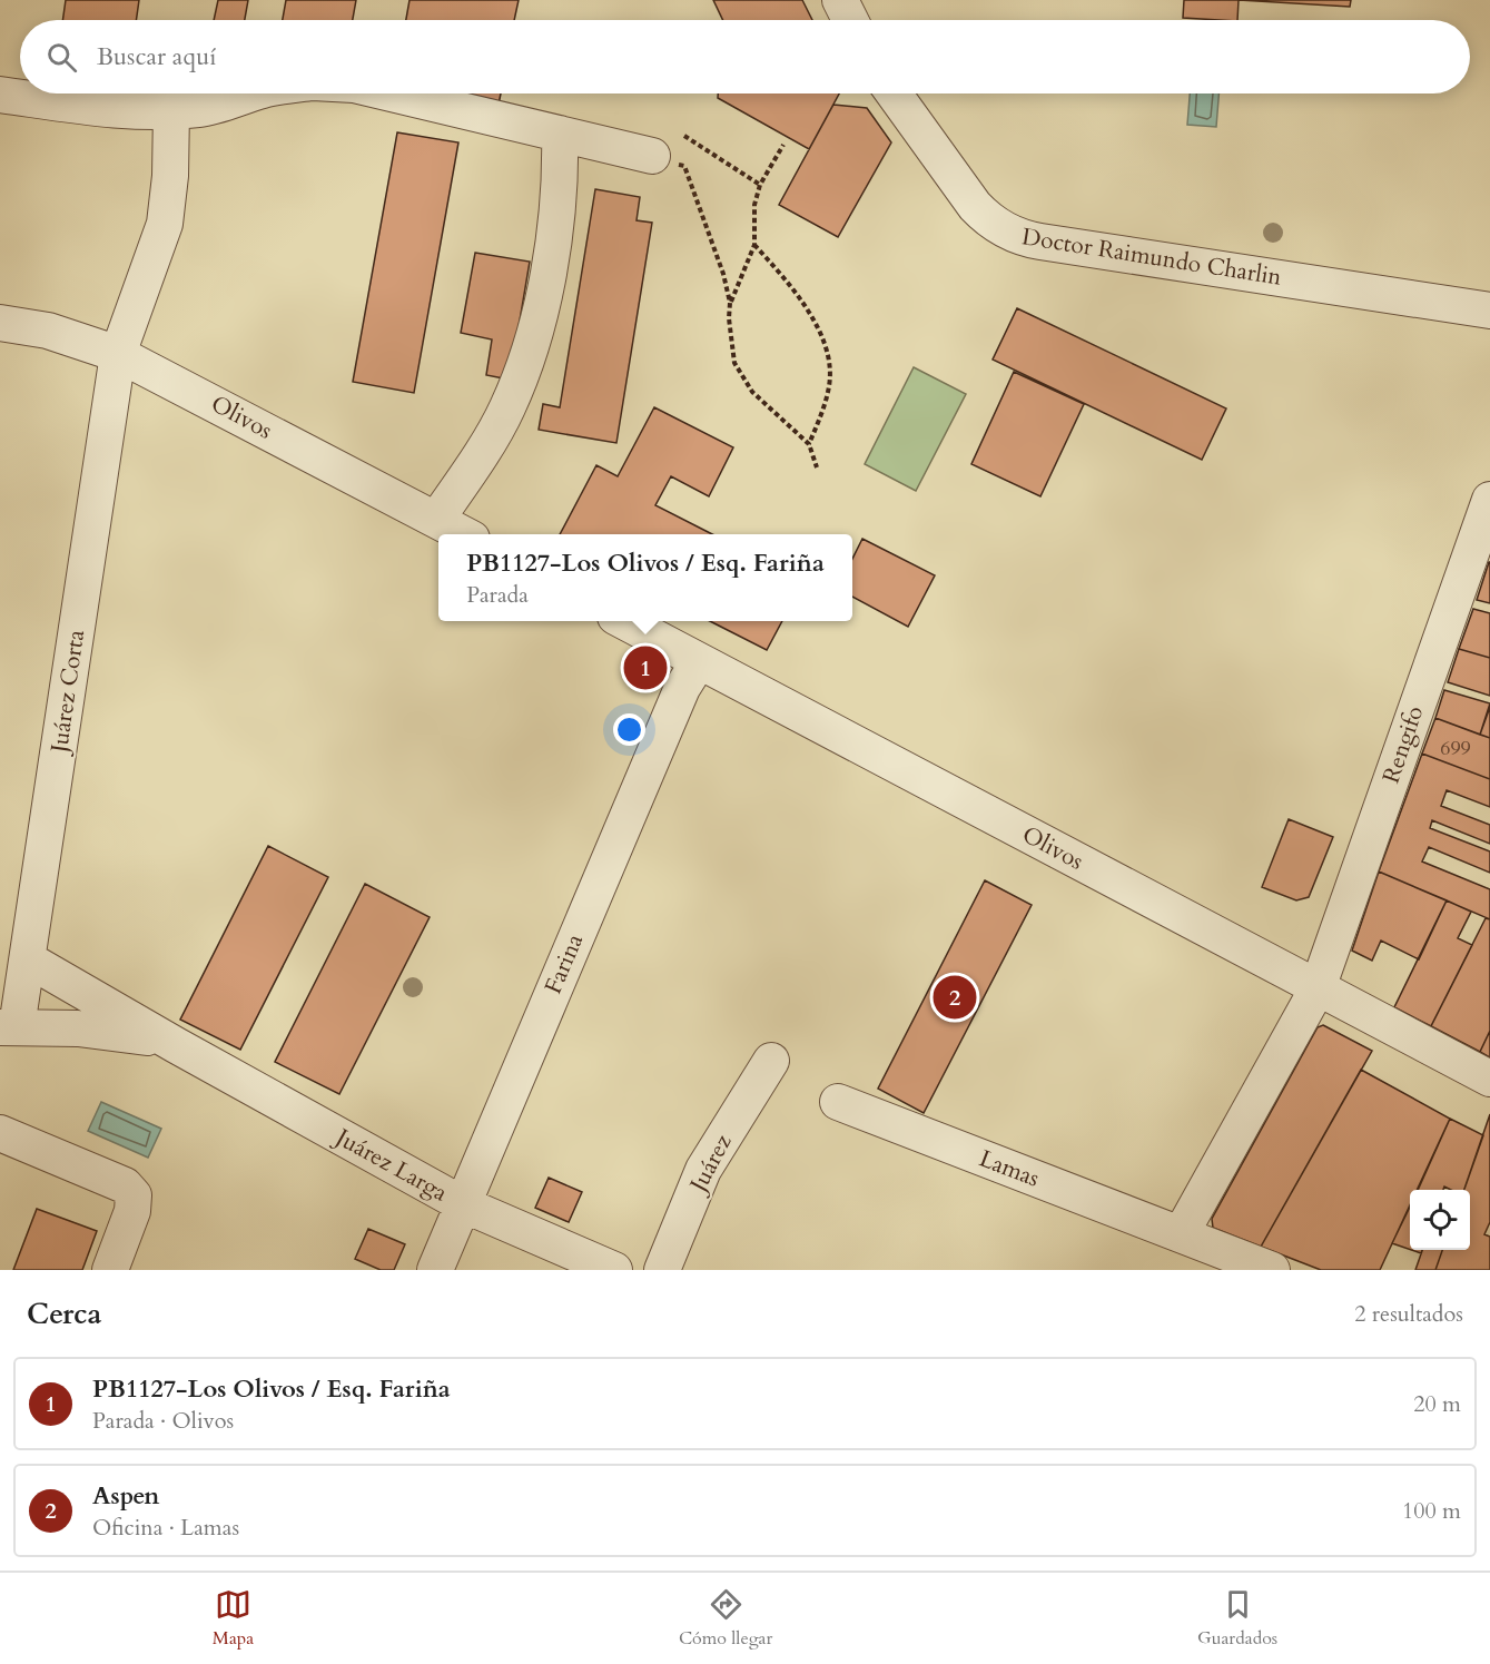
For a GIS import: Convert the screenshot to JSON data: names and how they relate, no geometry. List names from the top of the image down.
{
  "streets": {
    "street": [
      "Doctor Raimundo Charlin",
      "Olivos",
      "Juárez Corta",
      "Rengifo",
      "Farina",
      "Juárez",
      "Juárez Larga",
      "Lamas"
    ]
  },
  "crossings": [
    ["Olivos", "Juárez Corta"],
    ["Olivos", "Rengifo"],
    ["Olivos", "Farina"],
    ["Juárez Corta", "Juárez Larga"],
    ["Farina", "Juárez Larga"]
  ],
  "house_numbers": ["699"],
  "page": {
    "search": "Buscar aquí",
    "popup": ["PB1127-Los Olivos / Esq. Fariña", "Parada"],
    "pins": ["1", "2"],
    "heading": ["Cerca", "2 resultados"],
    "list": [
      {
        "mark": "1",
        "name": "PB1127-Los Olivos / Esq. Fariña",
        "note": "Parada · Olivos",
        "value": "20 m"
      },
      {
        "mark": "2",
        "name": "Aspen",
        "note": "Oficina · Lamas",
        "value": "100 m"
      }
    ],
    "nav": ["Mapa", "Cómo llegar", "Guardados"]
  }
}
